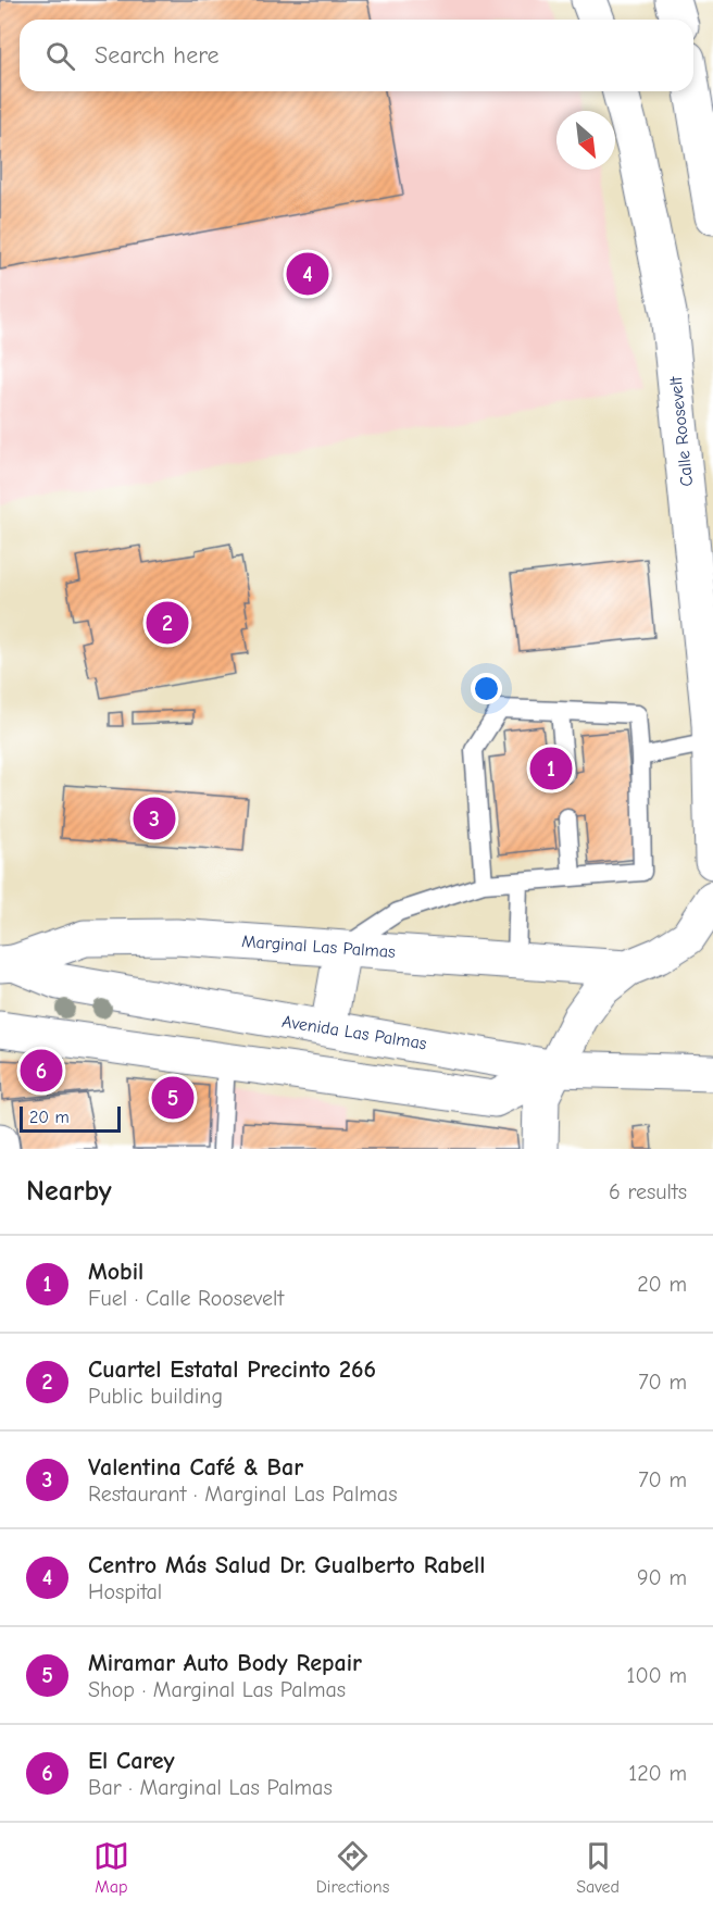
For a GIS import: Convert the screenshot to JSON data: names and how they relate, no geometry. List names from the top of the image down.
{
  "streets": {
    "main road": ["Calle Roosevelt", "Marginal Las Palmas", "Avenida Las Palmas"]
  },
  "crossings": [
    ["Marginal Las Palmas", "Avenida Las Palmas"]
  ],
  "scale_bar": "20 m",
  "north": "bottom right",
  "page": {
    "search": "Search here",
    "pins": [
      "4",
      "2",
      "1",
      "3",
      "6",
      "5"
    ],
    "scale": "20 m",
    "heading": ["Nearby", "6 results"],
    "list": [
      {
        "mark": "1",
        "name": "Mobil",
        "note": "Fuel · Calle Roosevelt",
        "value": "20 m"
      },
      {
        "mark": "2",
        "name": "Cuartel Estatal Precinto 266",
        "note": "Public building",
        "value": "70 m"
      },
      {
        "mark": "3",
        "name": "Valentina Café & Bar",
        "note": "Restaurant · Marginal Las Palmas",
        "value": "70 m"
      },
      {
        "mark": "4",
        "name": "Centro Más Salud Dr. Gualberto Rabell",
        "note": "Hospital",
        "value": "90 m"
      },
      {
        "mark": "5",
        "name": "Miramar Auto Body Repair",
        "note": "Shop · Marginal Las Palmas",
        "value": "100 m"
      },
      {
        "mark": "6",
        "name": "El Carey",
        "note": "Bar · Marginal Las Palmas",
        "value": "120 m"
      }
    ],
    "nav": ["Map", "Directions", "Saved"]
  }
}
